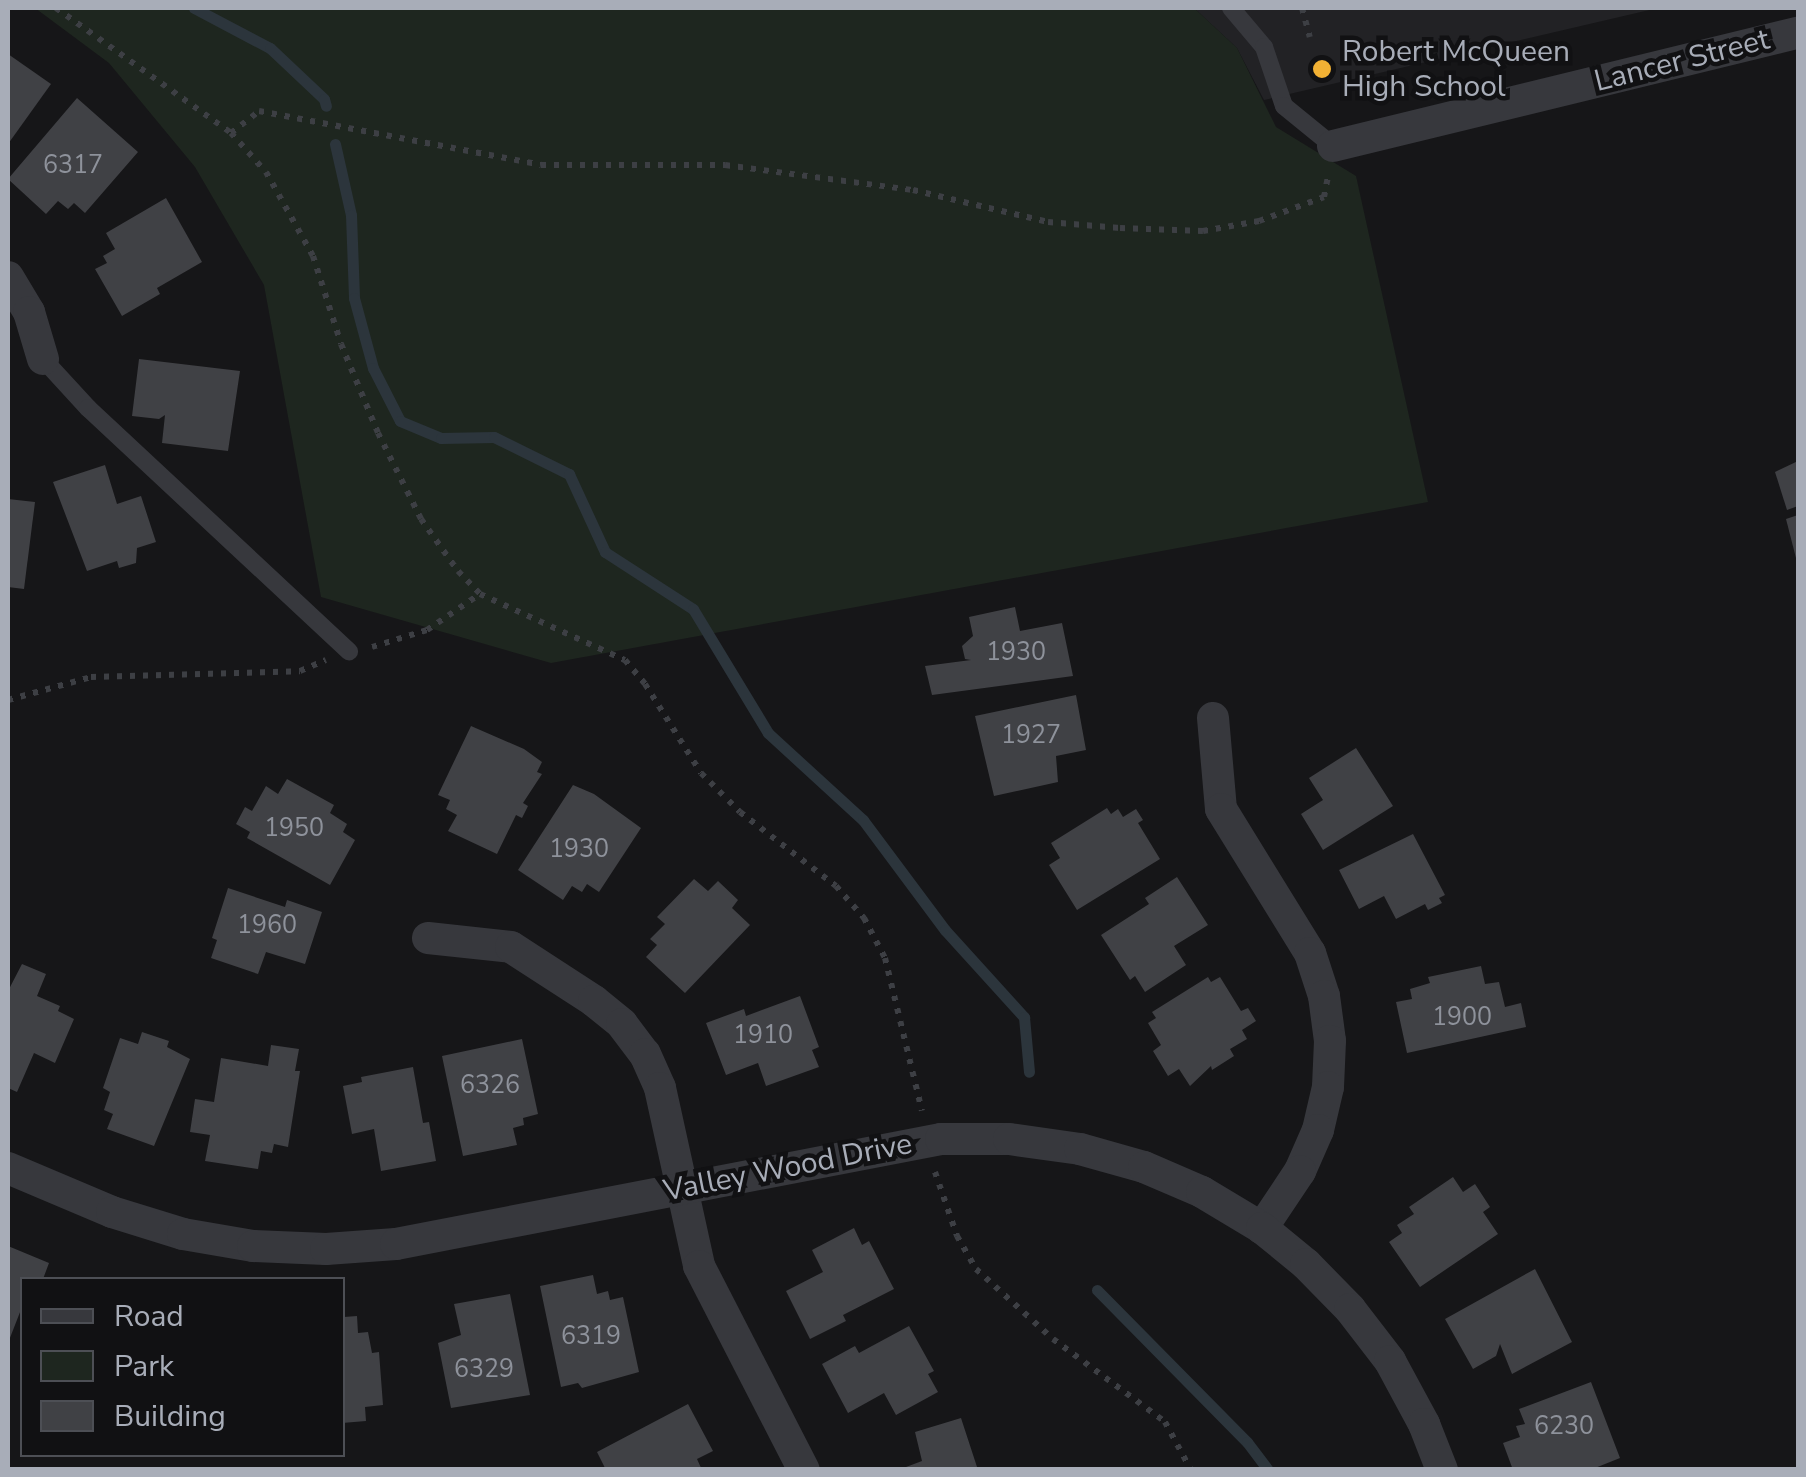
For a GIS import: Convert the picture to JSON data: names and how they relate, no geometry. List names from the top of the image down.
{
  "streets": {
    "street": ["Lancer Street", "Valley Wood Drive"]
  },
  "places": ["Robert McQueen High School"],
  "house_numbers": [
    "6317",
    "1930",
    "1927",
    "1950",
    "1930",
    "1960",
    "1900",
    "1910",
    "6326",
    "6319",
    "6329",
    "6230"
  ],
  "legend": ["Road", "Park", "Building"]
}
